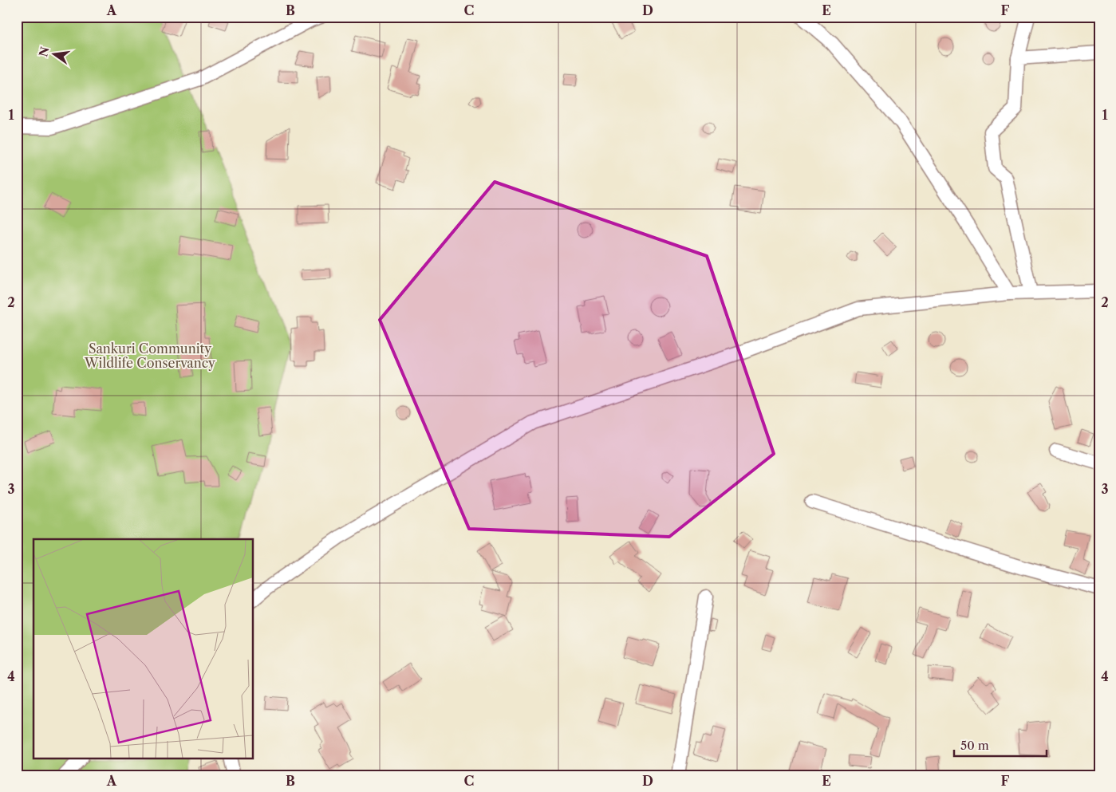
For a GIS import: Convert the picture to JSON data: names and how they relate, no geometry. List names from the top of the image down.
{
  "parks": ["Sankuri Community Wildlife Conservancy"],
  "scale_bar": "50 m",
  "north": "left",
  "grid": {
    "columns": [
      "A",
      "B",
      "C",
      "D",
      "E",
      "F"
    ],
    "rows": [
      "1",
      "2",
      "3",
      "4"
    ]
  }
}
